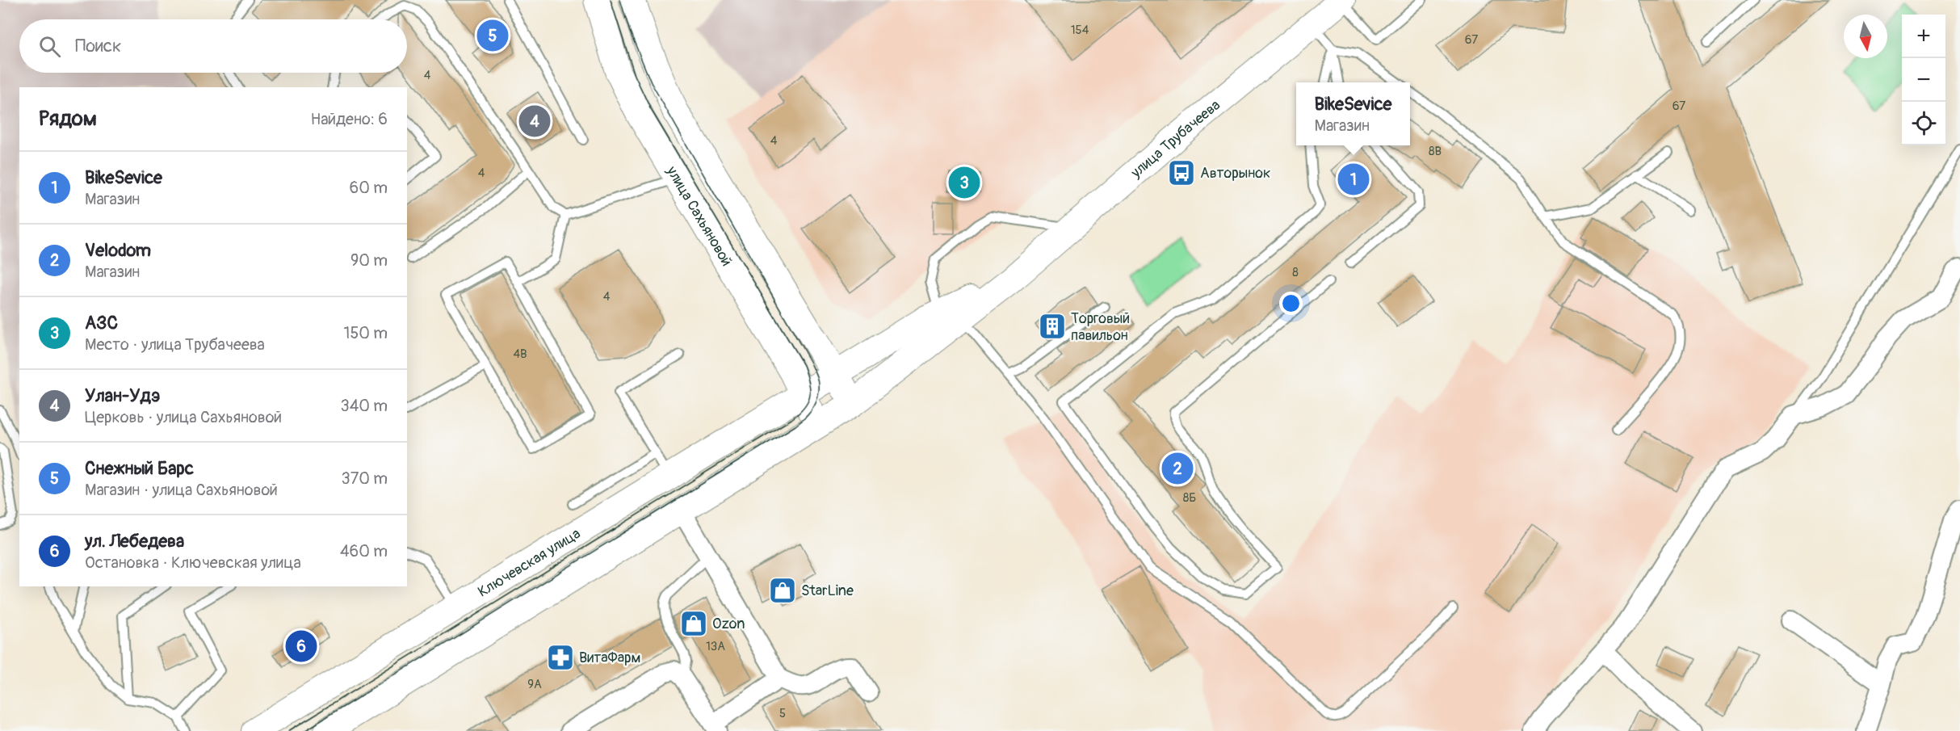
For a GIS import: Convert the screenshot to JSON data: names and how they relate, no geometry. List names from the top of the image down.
{
  "streets": {
    "main road": ["улица Трубачеева", "улица Сахьяновой", "Ключевская улица"]
  },
  "crossings": [
    ["улица Трубачеева", "улица Сахьяновой"],
    ["улица Трубачеева", "Ключевская улица"],
    ["улица Сахьяновой", "Ключевская улица"]
  ],
  "places": {
    "bus stop": ["Авторынок"],
    "building": ["Торговый павильон"],
    "shop": ["StarLine", "Ozon"],
    "pharmacy": ["ВитаФарм"]
  },
  "house_numbers": [
    "154",
    "67",
    "4",
    "67",
    "4",
    "8В",
    "4",
    "8",
    "4",
    "4В",
    "8Б",
    "13А",
    "9А",
    "5"
  ],
  "north": "bottom",
  "page": {
    "map_buttons": ["+", "−"],
    "pins": [
      "5",
      "4",
      "1",
      "3",
      "2",
      "6"
    ],
    "search": "Поиск",
    "popup": ["BikeSevice", "Магазин"],
    "heading": ["Рядом", "Найдено: 6"],
    "list": [
      {
        "mark": "1",
        "name": "BikeSevice",
        "note": "Магазин",
        "value": "60 m"
      },
      {
        "mark": "2",
        "name": "Velodom",
        "note": "Магазин",
        "value": "90 m"
      },
      {
        "mark": "3",
        "name": "АЗС",
        "note": "Место · улица Трубачеева",
        "value": "150 m"
      },
      {
        "mark": "4",
        "name": "Улан-Удэ",
        "note": "Церковь · улица Сахьяновой",
        "value": "340 m"
      },
      {
        "mark": "5",
        "name": "Снежный Барс",
        "note": "Магазин · улица Сахьяновой",
        "value": "370 m"
      },
      {
        "mark": "6",
        "name": "ул. Лебедева",
        "note": "Остановка · Ключевская улица",
        "value": "460 m"
      }
    ]
  }
}
